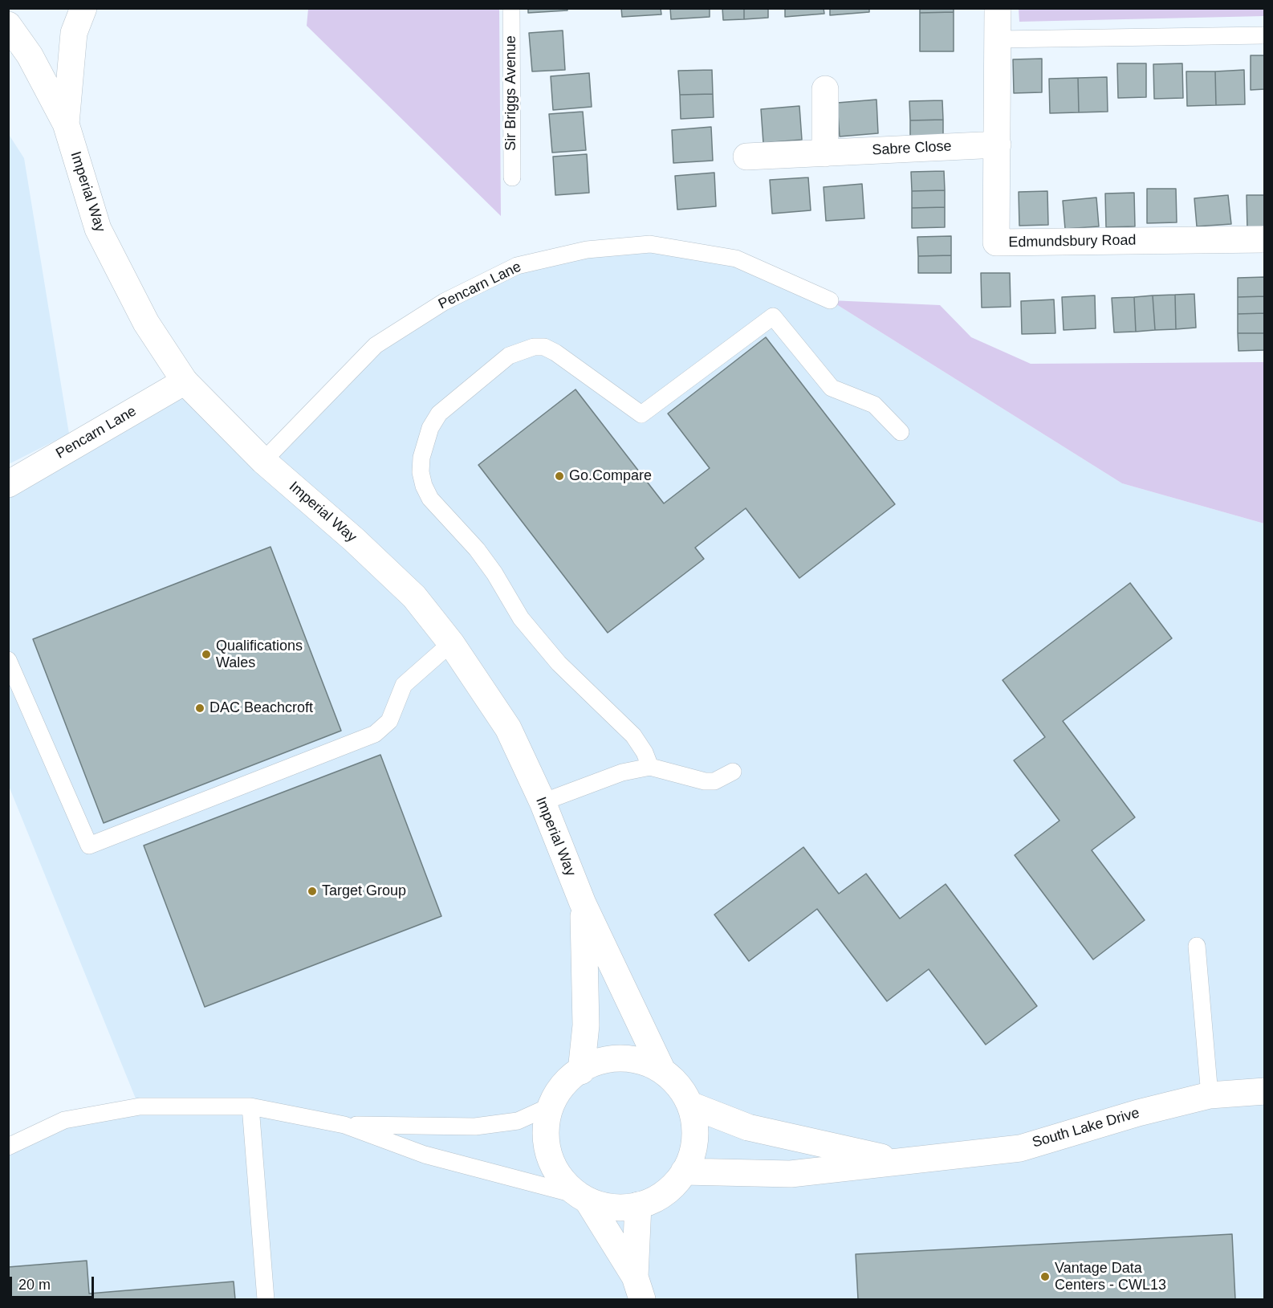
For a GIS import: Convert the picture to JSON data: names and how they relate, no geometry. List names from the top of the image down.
{
  "streets": {
    "street": [
      "Sabre Close",
      "Imperial Way",
      "Edmundsbury Road",
      "Pencarn Lane",
      "South Lake Drive"
    ],
    "lane": ["Sir Briggs Avenue"]
  },
  "crossings": [
    ["Sabre Close", "Edmundsbury Road"],
    ["Imperial Way", "Pencarn Lane"],
    ["Imperial Way", "South Lake Drive"]
  ],
  "places": [
    "Go.Compare",
    "Qualifications Wales",
    "DAC Beachcroft",
    "Target Group",
    "Vantage Data Centers - CWL13"
  ],
  "scale_bar": "20 m"
}
